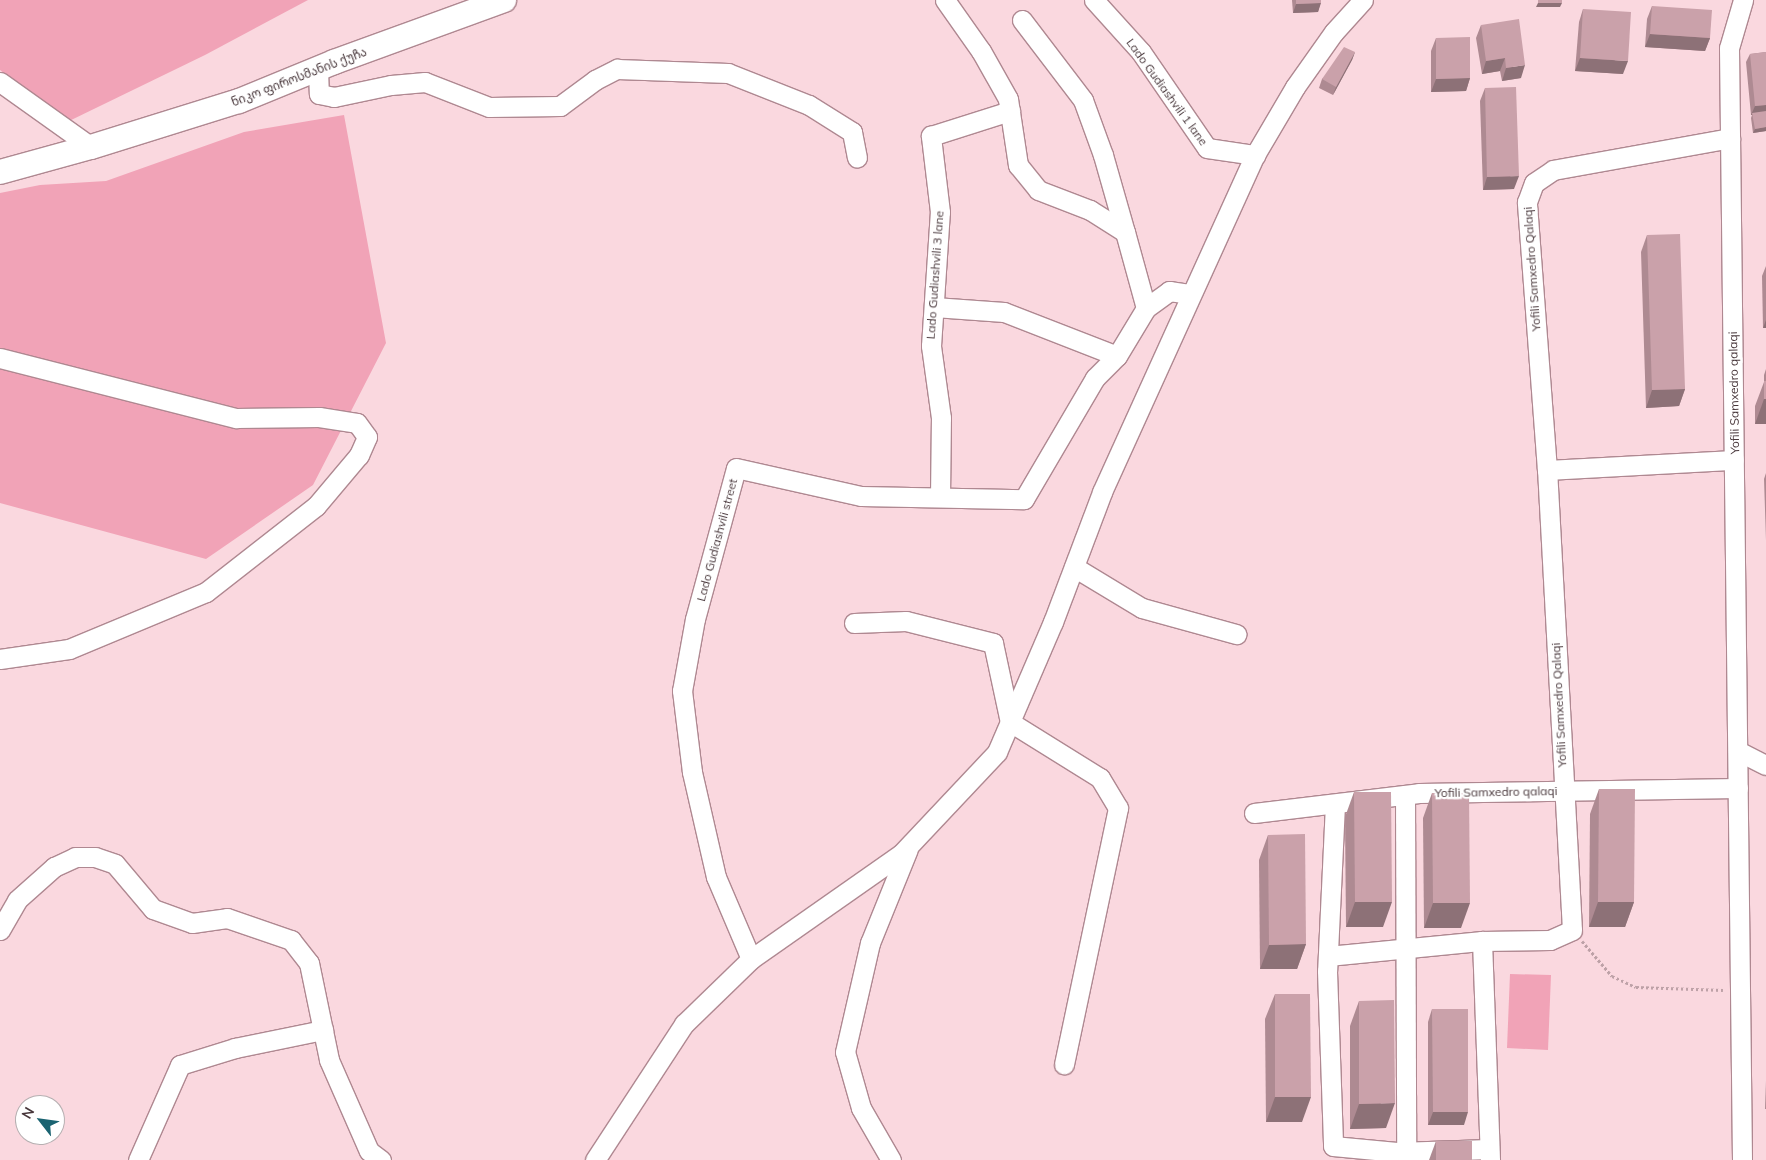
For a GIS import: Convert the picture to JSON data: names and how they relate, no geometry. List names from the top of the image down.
{
  "streets": {
    "main road": ["ნიკო ფიროსმანის ქუჩა"],
    "street": [
      "Lado Gudiashvili 1 lane",
      "Yofili Samxedro Qalaqi",
      "Lado Gudiashvili 3 lane",
      "Yofili Samxedro qalaqi",
      "Lado Gudiashvili street"
    ]
  },
  "crossings": [
    ["Yofili Samxedro Qalaqi", "Yofili Samxedro qalaqi"],
    ["Lado Gudiashvili 3 lane", "Lado Gudiashvili street"]
  ],
  "north": "top left"
}
